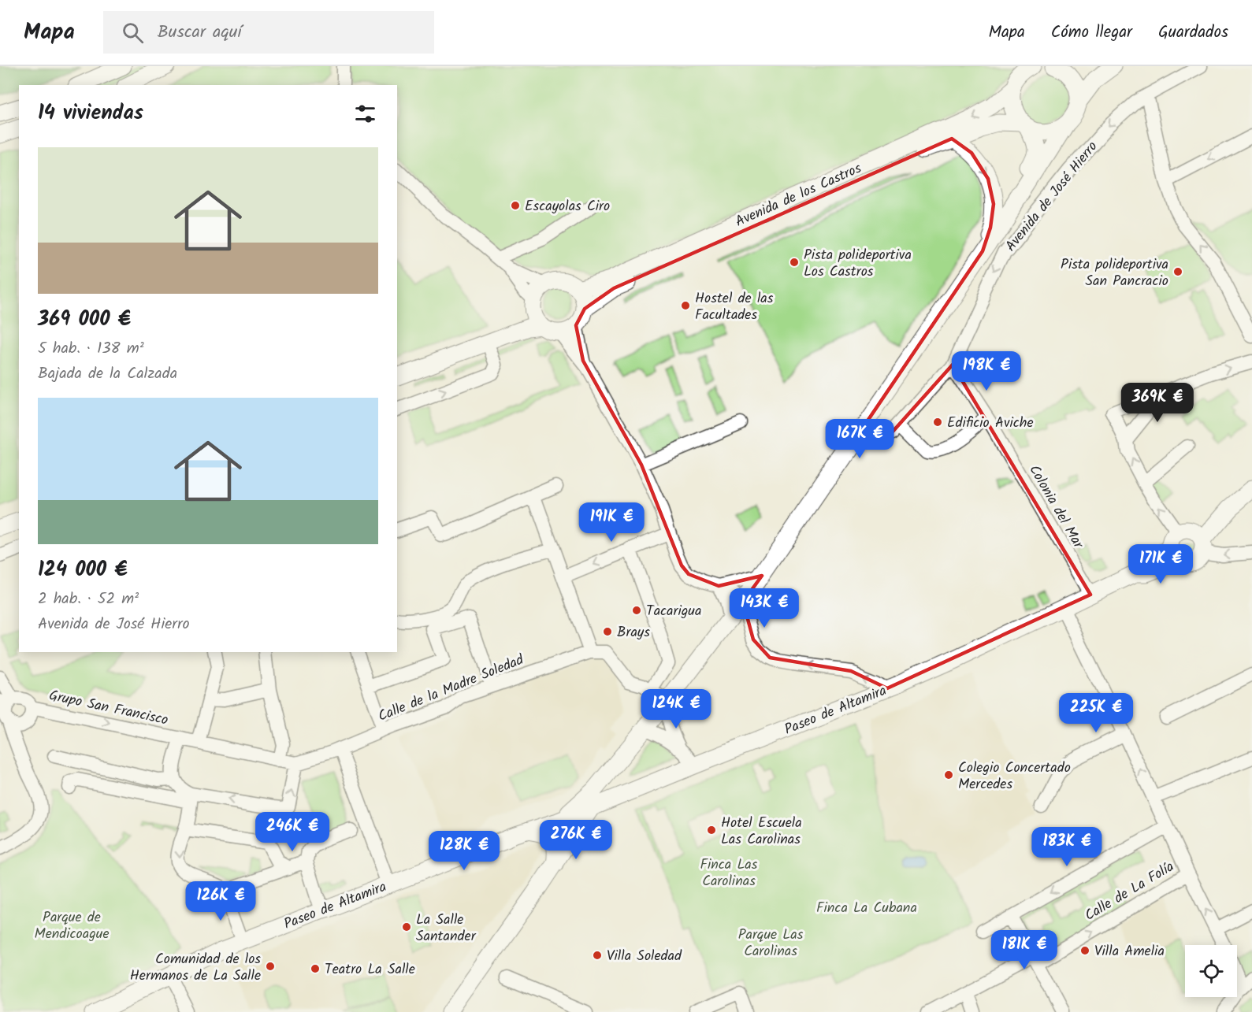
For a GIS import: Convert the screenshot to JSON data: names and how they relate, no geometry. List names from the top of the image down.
{
  "streets": {
    "main road": ["Avenida de los Castros", "Avenida de José Hierro", "Paseo de Altamira"],
    "street": [
      "Colonia del Mar",
      "Calle de la Madre Soledad",
      "Grupo San Francisco",
      "Calle de La Folía"
    ]
  },
  "crossings": [
    ["Avenida de los Castros", "Avenida de José Hierro"],
    ["Avenida de José Hierro", "Paseo de Altamira"],
    ["Colonia del Mar", "Paseo de Altamira"],
    ["Calle de la Madre Soledad", "Grupo San Francisco"]
  ],
  "parks": [
    "Finca Las Carolinas",
    "Finca La Cubana",
    "Parque de Mendicoague",
    "Parque Las Carolinas"
  ],
  "places": [
    "Escayolas Ciro",
    "Pista polideportiva Los Castros",
    "Pista polideportiva San Pancracio",
    "Hostel de las Facultades",
    "Edificio Aviche",
    "Tacarigua",
    "Brays",
    "Colegio Concertado Mercedes",
    "Hotel Escuela Las Carolinas",
    "La Salle Santander",
    "Villa Amelia",
    "Villa Soledad",
    "Comunidad de los Hermanos de La Salle",
    "Teatro La Salle"
  ],
  "page": {
    "header": "Mapa",
    "search": "Buscar aquí",
    "nav": ["Mapa", "Cómo llegar", "Guardados"],
    "heading": "14 viviendas",
    "list": [
      {
        "name": "369 000 €",
        "note": "5 hab. · 138 m² · Bajada de la Calzada"
      },
      {
        "name": "124 000 €",
        "note": "2 hab. · 52 m² · Avenida de José Hierro"
      }
    ],
    "price": [
      "198K €",
      "369K €",
      "167K €",
      "191K €",
      "171K €",
      "143K €",
      "124K €",
      "225K €",
      "246K €",
      "276K €",
      "183K €",
      "128K €",
      "126K €",
      "181K €"
    ]
  }
}
